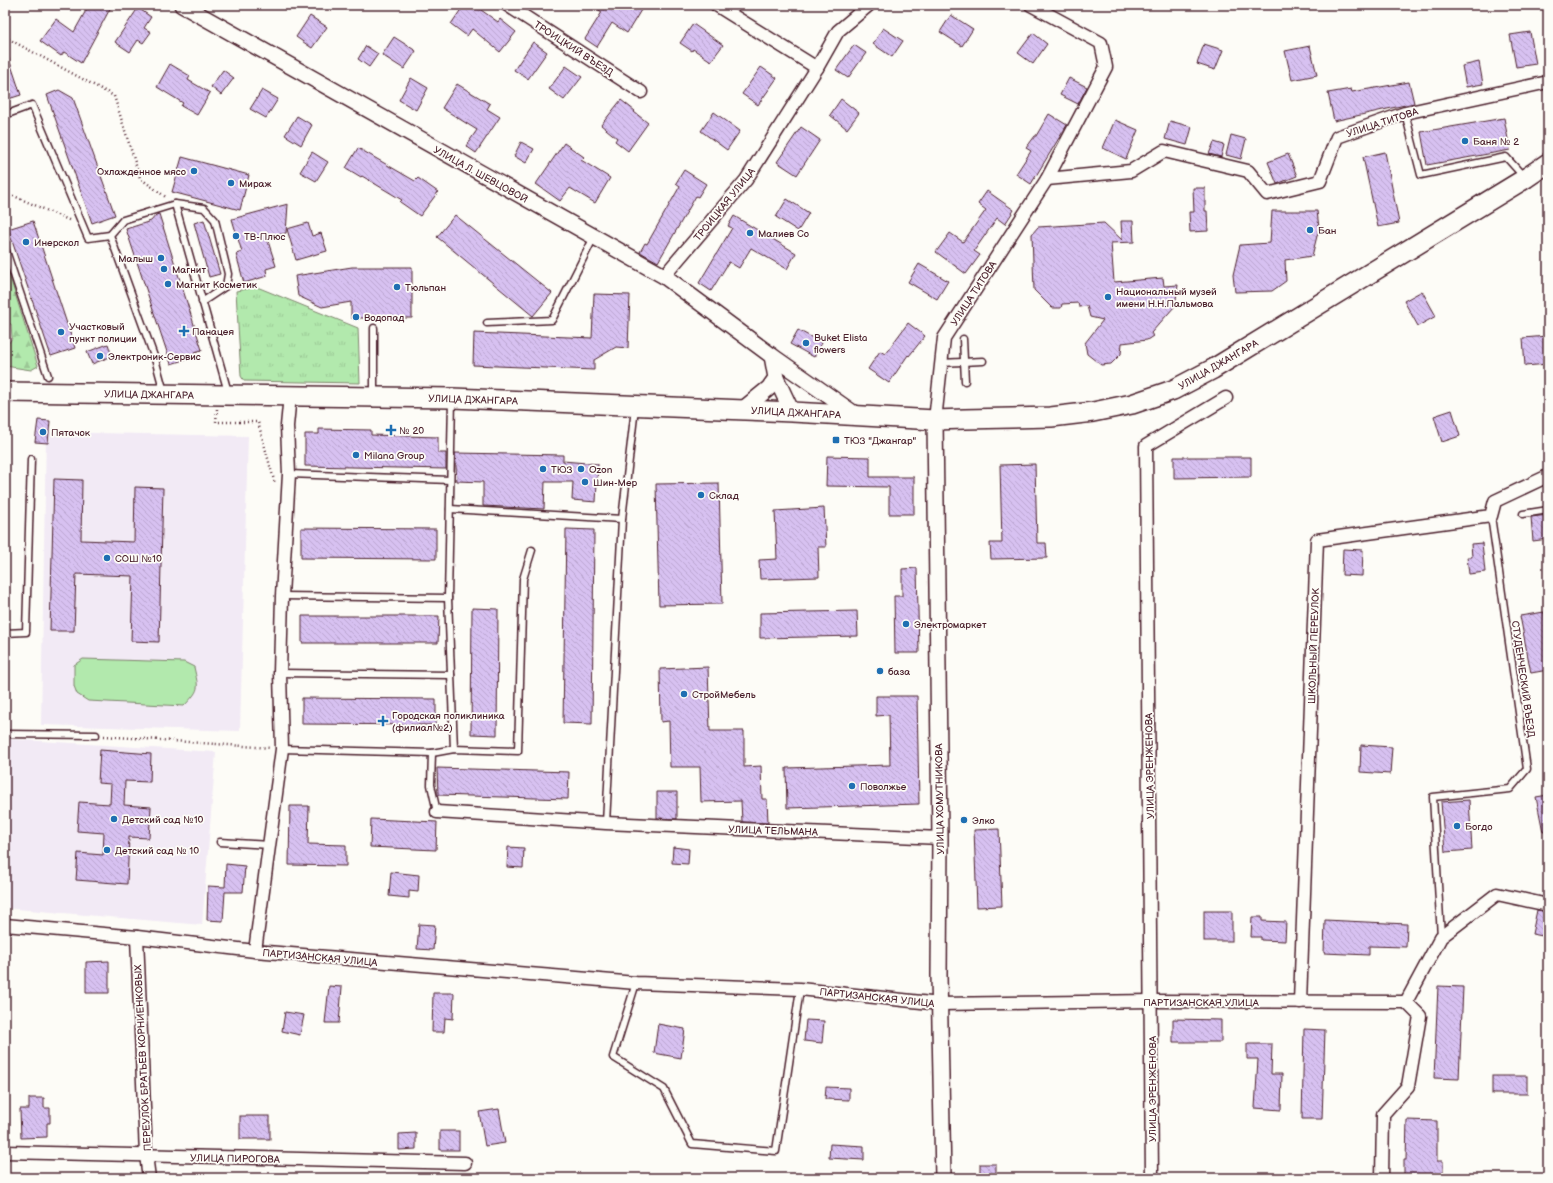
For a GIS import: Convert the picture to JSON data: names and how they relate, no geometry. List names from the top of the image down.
{
  "streets": {
    "main road": ["УЛИЦА ДЖАНГАРА"],
    "street": [
      "ТРОИЦКИЙ ВЪЕЗД",
      "УЛИЦА ТИТОВА",
      "УЛИЦА Л. ШЕВЦОВОЙ",
      "ТРОИЦКАЯ УЛИЦА",
      "ШКОЛЬНЫЙ ПЕРЕУЛОК",
      "УЛИЦА ЭРЕНЖЕНОВА",
      "УЛИЦА ХОМУТНИКОВА",
      "УЛИЦА ТЕЛЬМАНА",
      "ПАРТИЗАНСКАЯ УЛИЦА",
      "ПЕРЕУЛОК БРАТЬЕВ КОРНИЕНКОВЫХ",
      "УЛИЦА ПИРОГОВА"
    ],
    "lane": ["СТУДЕНЧЕСКИЙ ВЪЕЗД"]
  },
  "crossings": [
    ["УЛИЦА ТИТОВА", "УЛИЦА ДЖАНГАРА"],
    ["УЛИЦА ТИТОВА", "УЛИЦА ХОМУТНИКОВА"],
    ["УЛИЦА Л. ШЕВЦОВОЙ", "ТРОИЦКАЯ УЛИЦА"],
    ["УЛИЦА Л. ШЕВЦОВОЙ", "УЛИЦА ДЖАНГАРА"],
    ["УЛИЦА ДЖАНГАРА", "УЛИЦА ХОМУТНИКОВА"],
    ["ШКОЛЬНЫЙ ПЕРЕУЛОК", "СТУДЕНЧЕСКИЙ ВЪЕЗД"],
    ["ШКОЛЬНЫЙ ПЕРЕУЛОК", "ПАРТИЗАНСКАЯ УЛИЦА"],
    ["УЛИЦА ЭРЕНЖЕНОВА", "ПАРТИЗАНСКАЯ УЛИЦА"],
    ["УЛИЦА ХОМУТНИКОВА", "УЛИЦА ТЕЛЬМАНА"],
    ["УЛИЦА ХОМУТНИКОВА", "ПАРТИЗАНСКАЯ УЛИЦА"],
    ["ПАРТИЗАНСКАЯ УЛИЦА", "ПЕРЕУЛОК БРАТЬЕВ КОРНИЕНКОВЫХ"],
    ["ПЕРЕУЛОК БРАТЬЕВ КОРНИЕНКОВЫХ", "УЛИЦА ПИРОГОВА"]
  ],
  "places": {
    "other": [
      "Баня № 2",
      "Охлажденное мясо",
      "Мираж",
      "Бан",
      "Малиев Со",
      "ТВ-Плюс",
      "Инерскол",
      "Малыш",
      "Магнит",
      "Магнит Косметик",
      "Тюльпан",
      "Национальный музей имени Н.Н.Пальмова",
      "Водопад",
      "Участковый пункт полиции",
      "Buket Elista flowers",
      "Электроник-Сервис",
      "Пятачок",
      "Milana Group",
      "ТЮЗ",
      "Ozon",
      "Шин-Мер",
      "Склад",
      "СОШ №10",
      "Электромаркет",
      "база",
      "СтройМебель",
      "Поволжье",
      "Детский сад №10",
      "Элко",
      "Богдо",
      "Детский сад № 10"
    ],
    "health": ["Панацея", "№ 20", "Городская поликлиника (филиал№2)"],
    "transit": ["ТЮЗ \"Джангар\""]
  }
}
